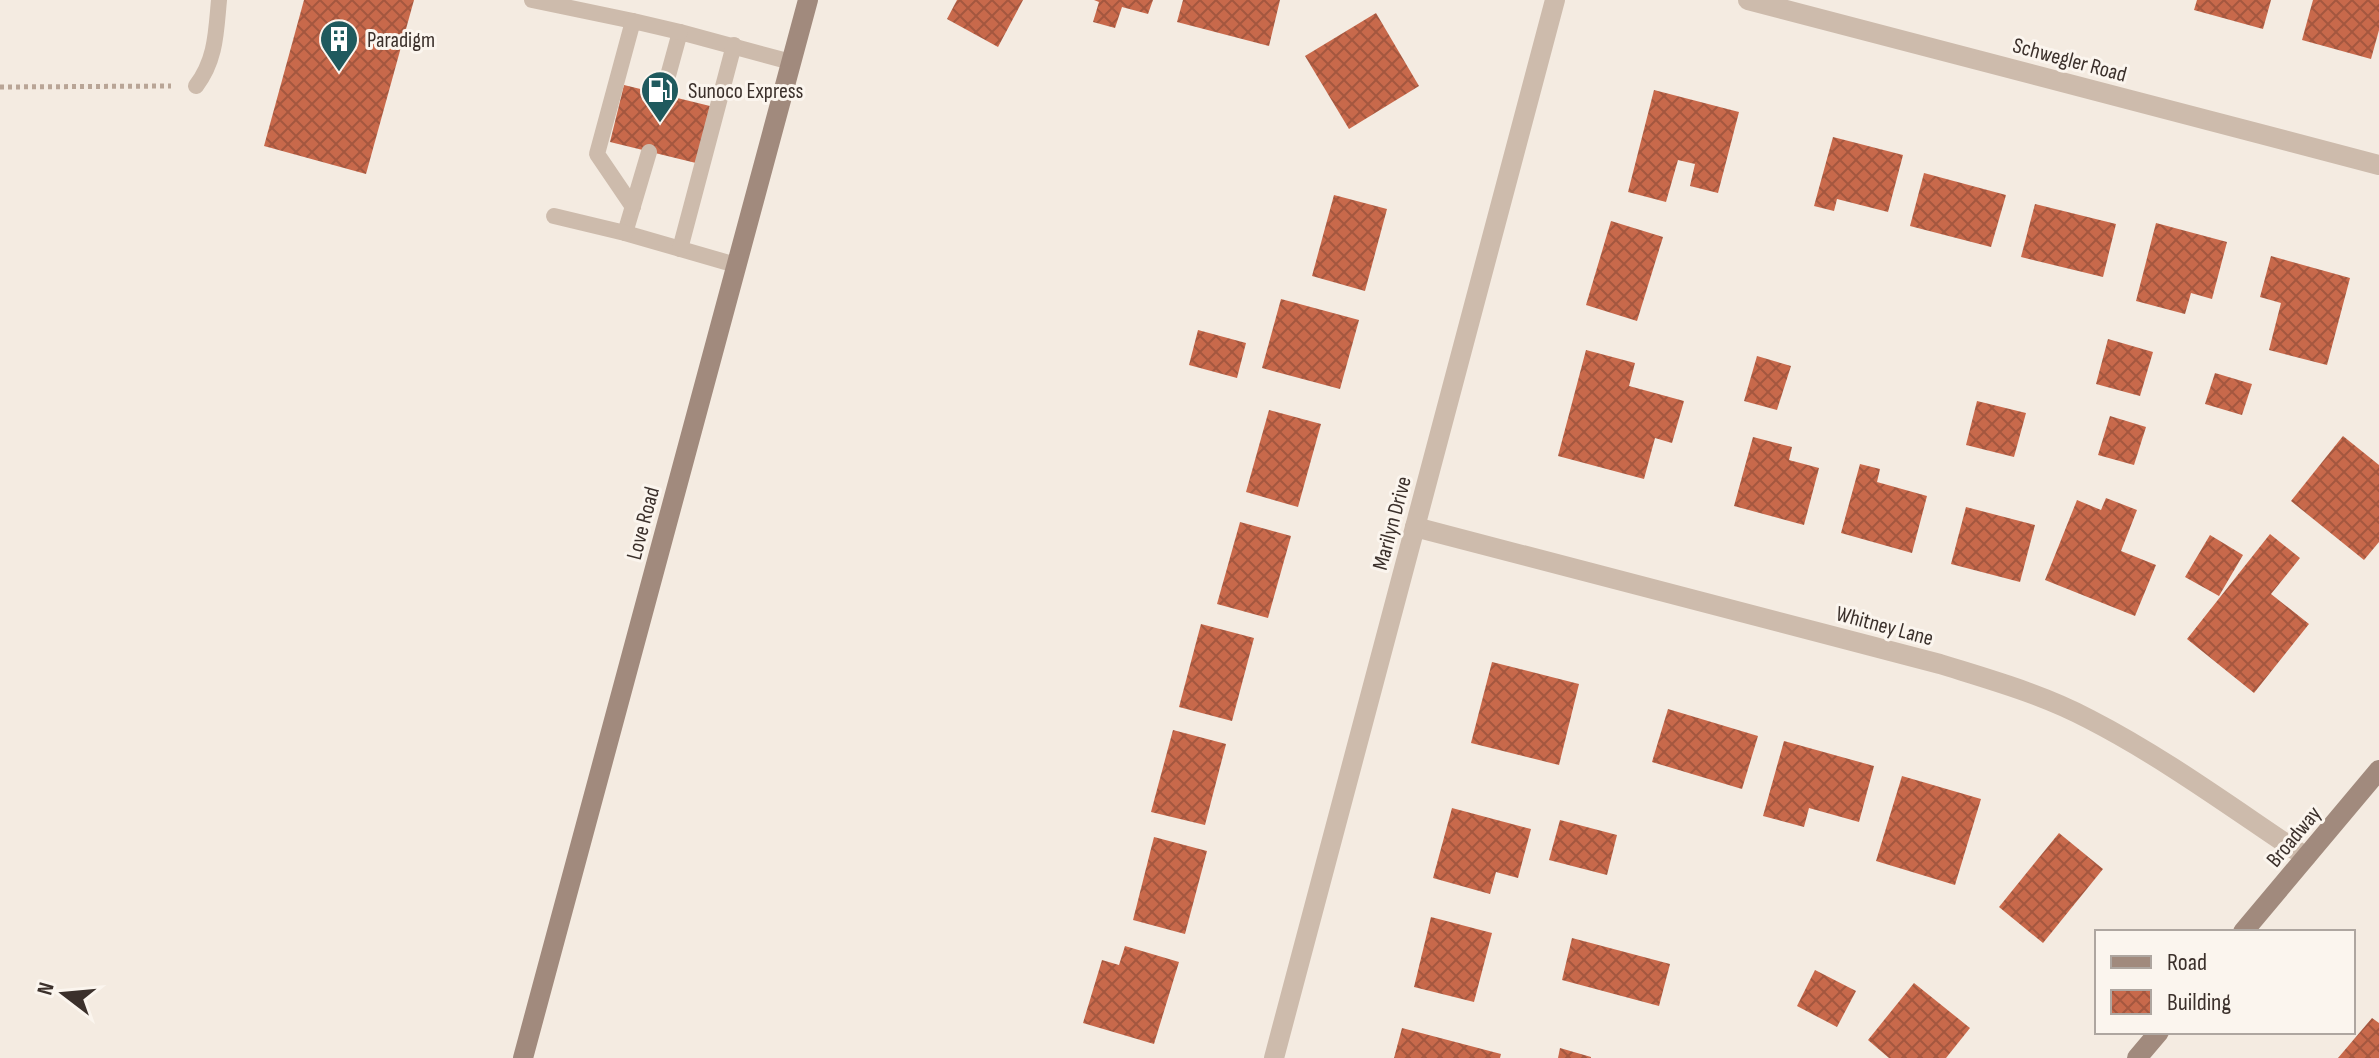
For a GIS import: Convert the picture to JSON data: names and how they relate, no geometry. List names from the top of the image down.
{
  "streets": {
    "street": [
      "Schwegler Road",
      "Love Road",
      "Marilyn Drive",
      "Whitney Lane",
      "Broadway"
    ]
  },
  "crossings": [
    ["Marilyn Drive", "Whitney Lane"],
    ["Whitney Lane", "Broadway"]
  ],
  "places": {
    "building": ["Paradigm"],
    "fuel station": ["Sunoco Express"]
  },
  "legend": ["Road", "Building"],
  "north": "left"
}
